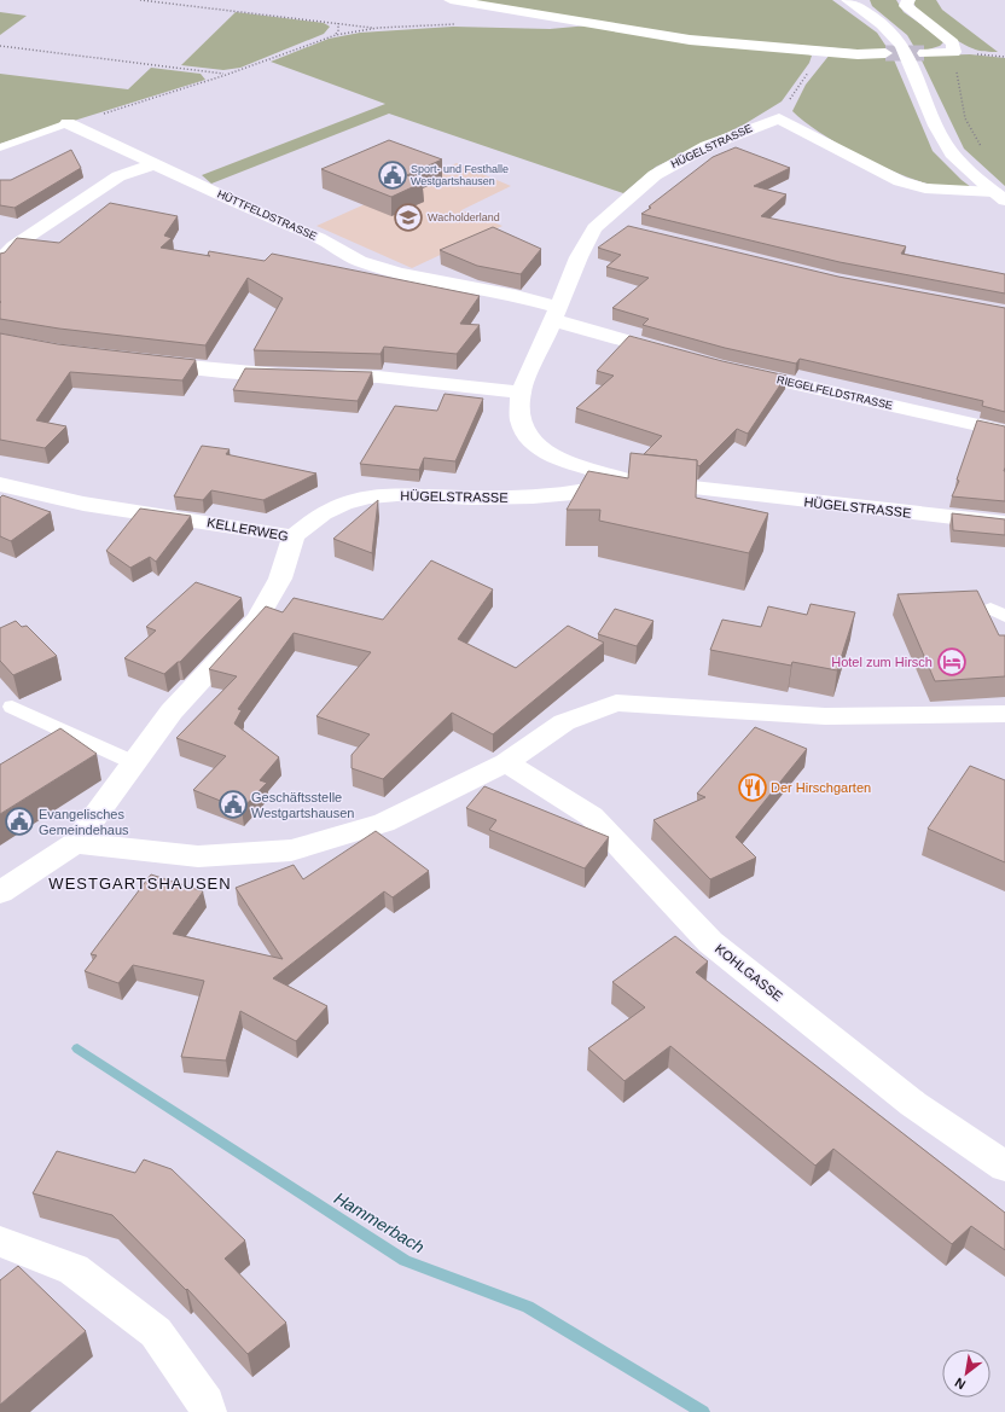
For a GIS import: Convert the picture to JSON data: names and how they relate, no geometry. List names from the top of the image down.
{
  "streets": {
    "street": [
      "HÜGELSTRASSE",
      "HÜTTFELDSTRASSE",
      "RIEGELFELDSTRASSE",
      "KELLERWEG",
      "KOHLGASSE"
    ]
  },
  "crossings": [
    ["HÜGELSTRASSE", "HÜTTFELDSTRASSE"],
    ["HÜGELSTRASSE", "KELLERWEG"]
  ],
  "districts": ["WESTGARTSHAUSEN"],
  "water": ["Hammerbach"],
  "places": {
    "public building": ["Sport- und Festhalle Westgartshausen", "Geschäftsstelle Westgartshausen", "Evangelisches Gemeindehaus"],
    "school or university": ["Wacholderland"],
    "hotel": ["Hotel zum Hirsch"],
    "restaurant": ["Der Hirschgarten"]
  },
  "north": "bottom left"
}
